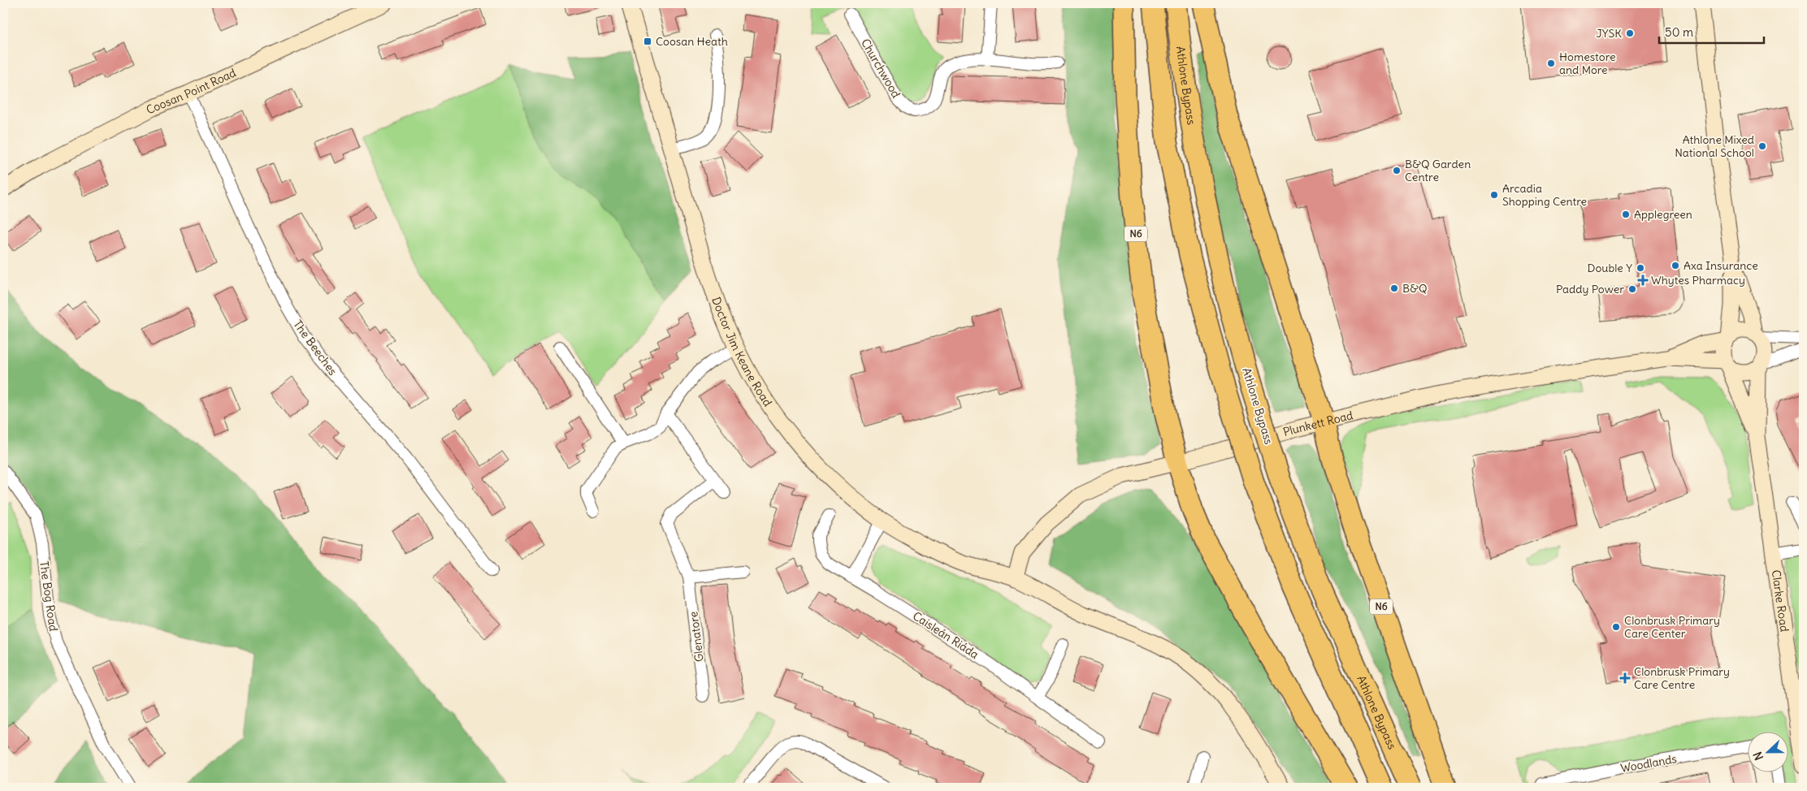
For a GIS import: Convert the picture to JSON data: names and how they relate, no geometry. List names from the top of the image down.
{
  "streets": {
    "highway": ["Athlone Bypass", "N6"],
    "street": [
      "Churchwood",
      "Coosan Point Road",
      "The Beeches",
      "Doctor Jim Keane Road",
      "Plunkett Road",
      "The Bog Road",
      "Clarke Road",
      "Caisleán Riáda",
      "Glenatore",
      "Woodlands"
    ]
  },
  "crossings": [
    ["Coosan Point Road", "The Beeches"],
    ["N6", "Plunkett Road"],
    ["Doctor Jim Keane Road", "Plunkett Road"],
    ["Plunkett Road", "Clarke Road"]
  ],
  "places": {
    "other": [
      "JYSK",
      "Homestore and More",
      "Athlone Mixed National School",
      "B&Q Garden Centre",
      "Arcadia Shopping Centre",
      "Applegreen",
      "Axa Insurance",
      "Double Y",
      "B&Q",
      "Paddy Power",
      "Clonbrusk Primary Care Center"
    ],
    "transit": ["Coosan Heath"],
    "health": ["Whytes Pharmacy", "Clonbrusk Primary Care Centre"]
  },
  "scale_bar": "50 m",
  "north": "left"
}
